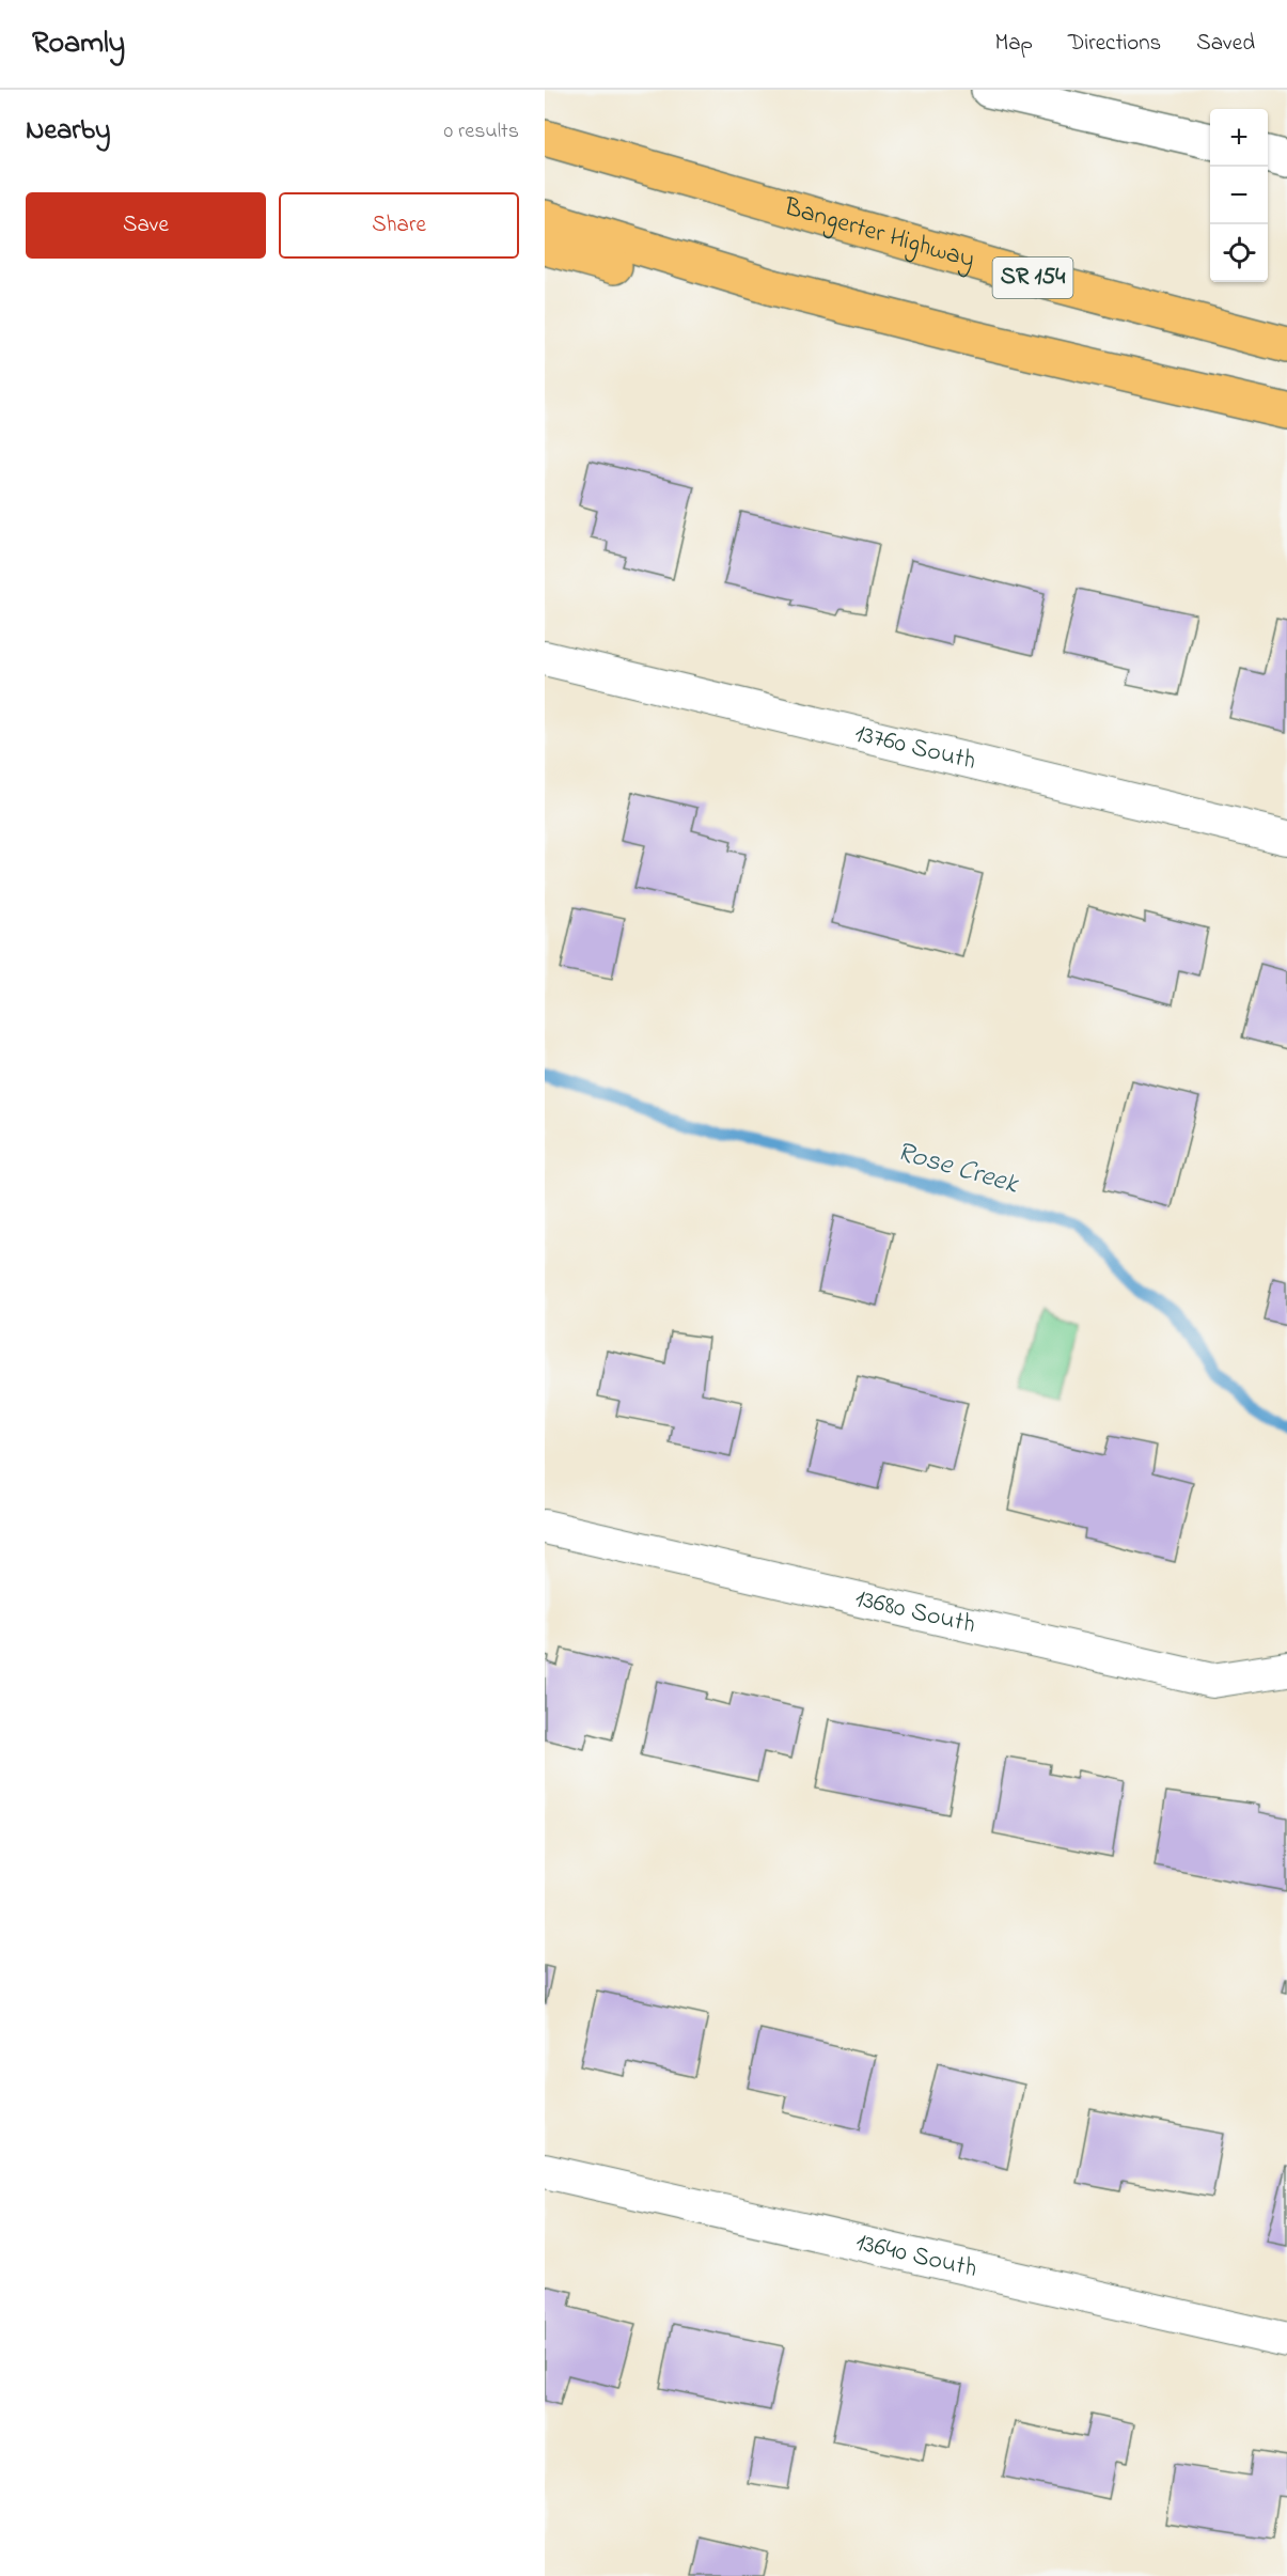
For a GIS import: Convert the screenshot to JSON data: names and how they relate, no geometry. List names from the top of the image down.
{
  "streets": {
    "highway": ["Bangerter Highway", "SR 154"],
    "street": ["13760 South", "13680 South", "13640 South"]
  },
  "water": ["Rose Creek"],
  "page": {
    "header": "Roamly",
    "nav": ["Map", "Directions", "Saved"],
    "heading": ["Nearby", "0 results"],
    "map_buttons": ["+", "−"],
    "buttons": ["Save", "Share"]
  }
}
